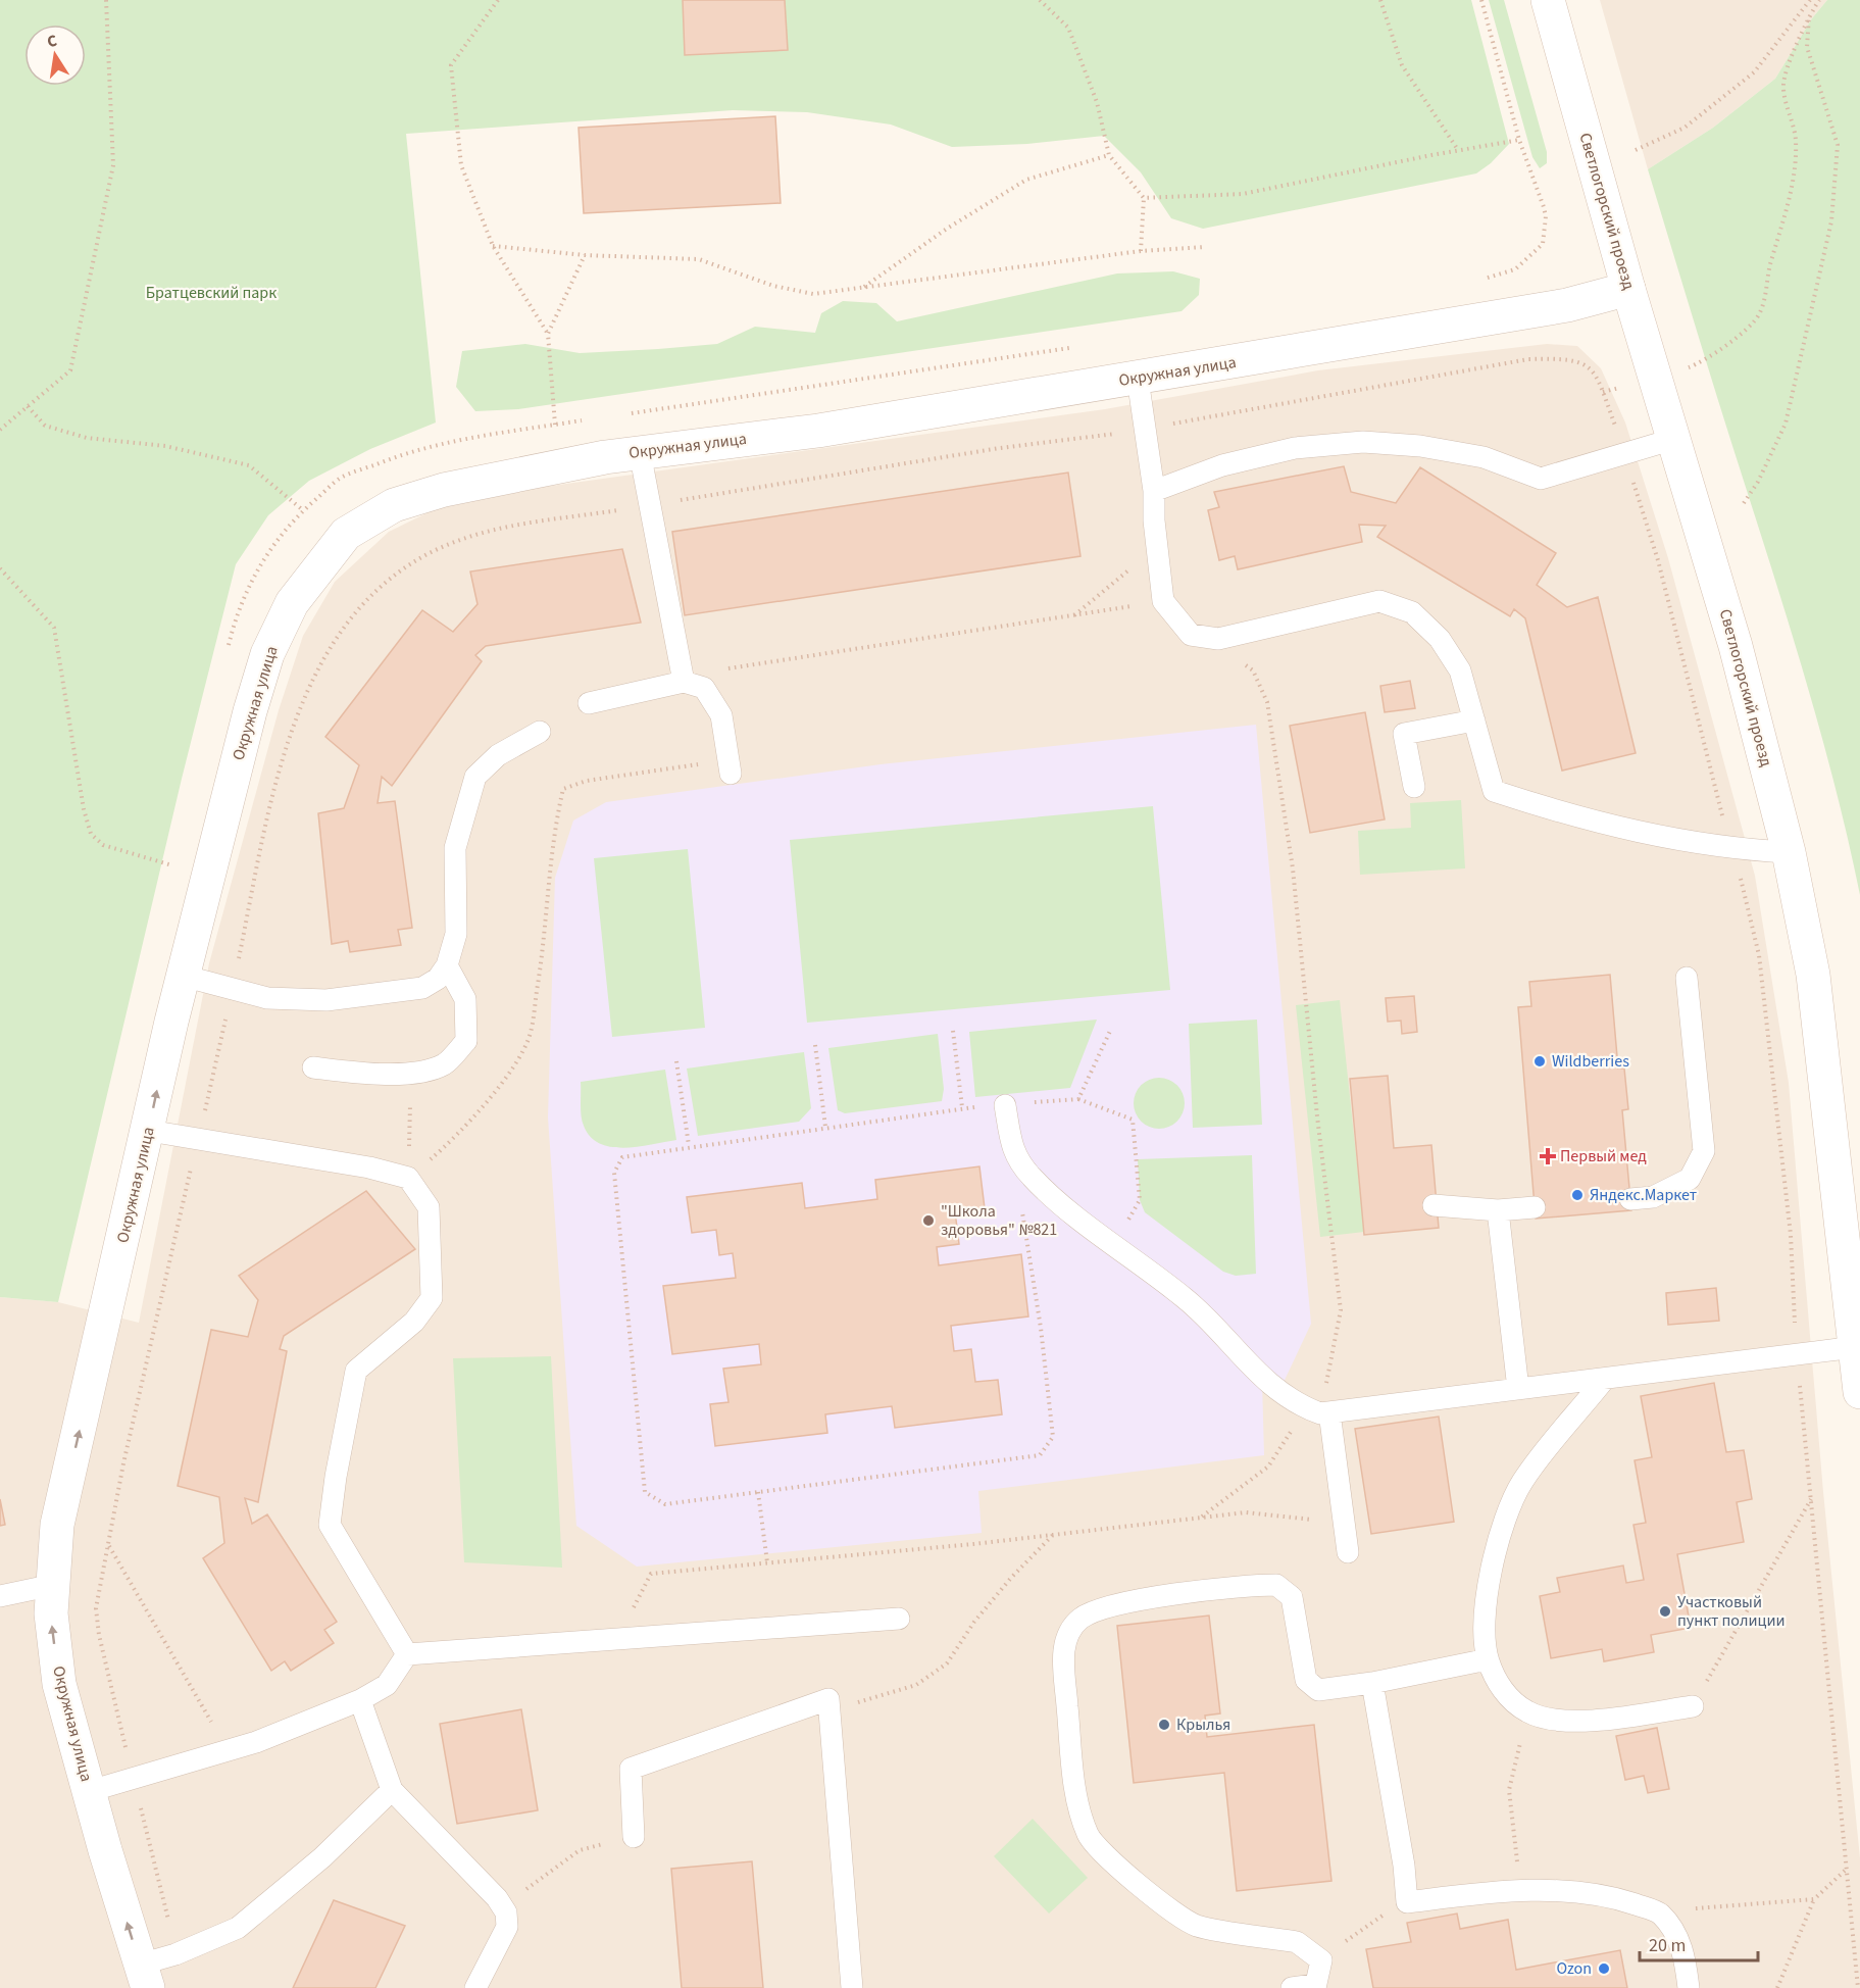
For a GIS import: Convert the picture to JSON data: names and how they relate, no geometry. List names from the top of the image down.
{
  "streets": {
    "street": ["Светлогорский проезд", "Окружная улица"]
  },
  "crossings": [
    ["Светлогорский проезд", "Окружная улица"]
  ],
  "one_way": ["Окружная улица"],
  "parks": ["Братцевский парк"],
  "places": {
    "other": [
      "Wildberries",
      "Яндекс.Маркет",
      "\"Школа здоровья\" №821",
      "Участковый пункт полиции",
      "Крылья",
      "Ozon"
    ],
    "health": ["Первый мед"]
  },
  "scale_bar": "20 m",
  "north": "top"
}
